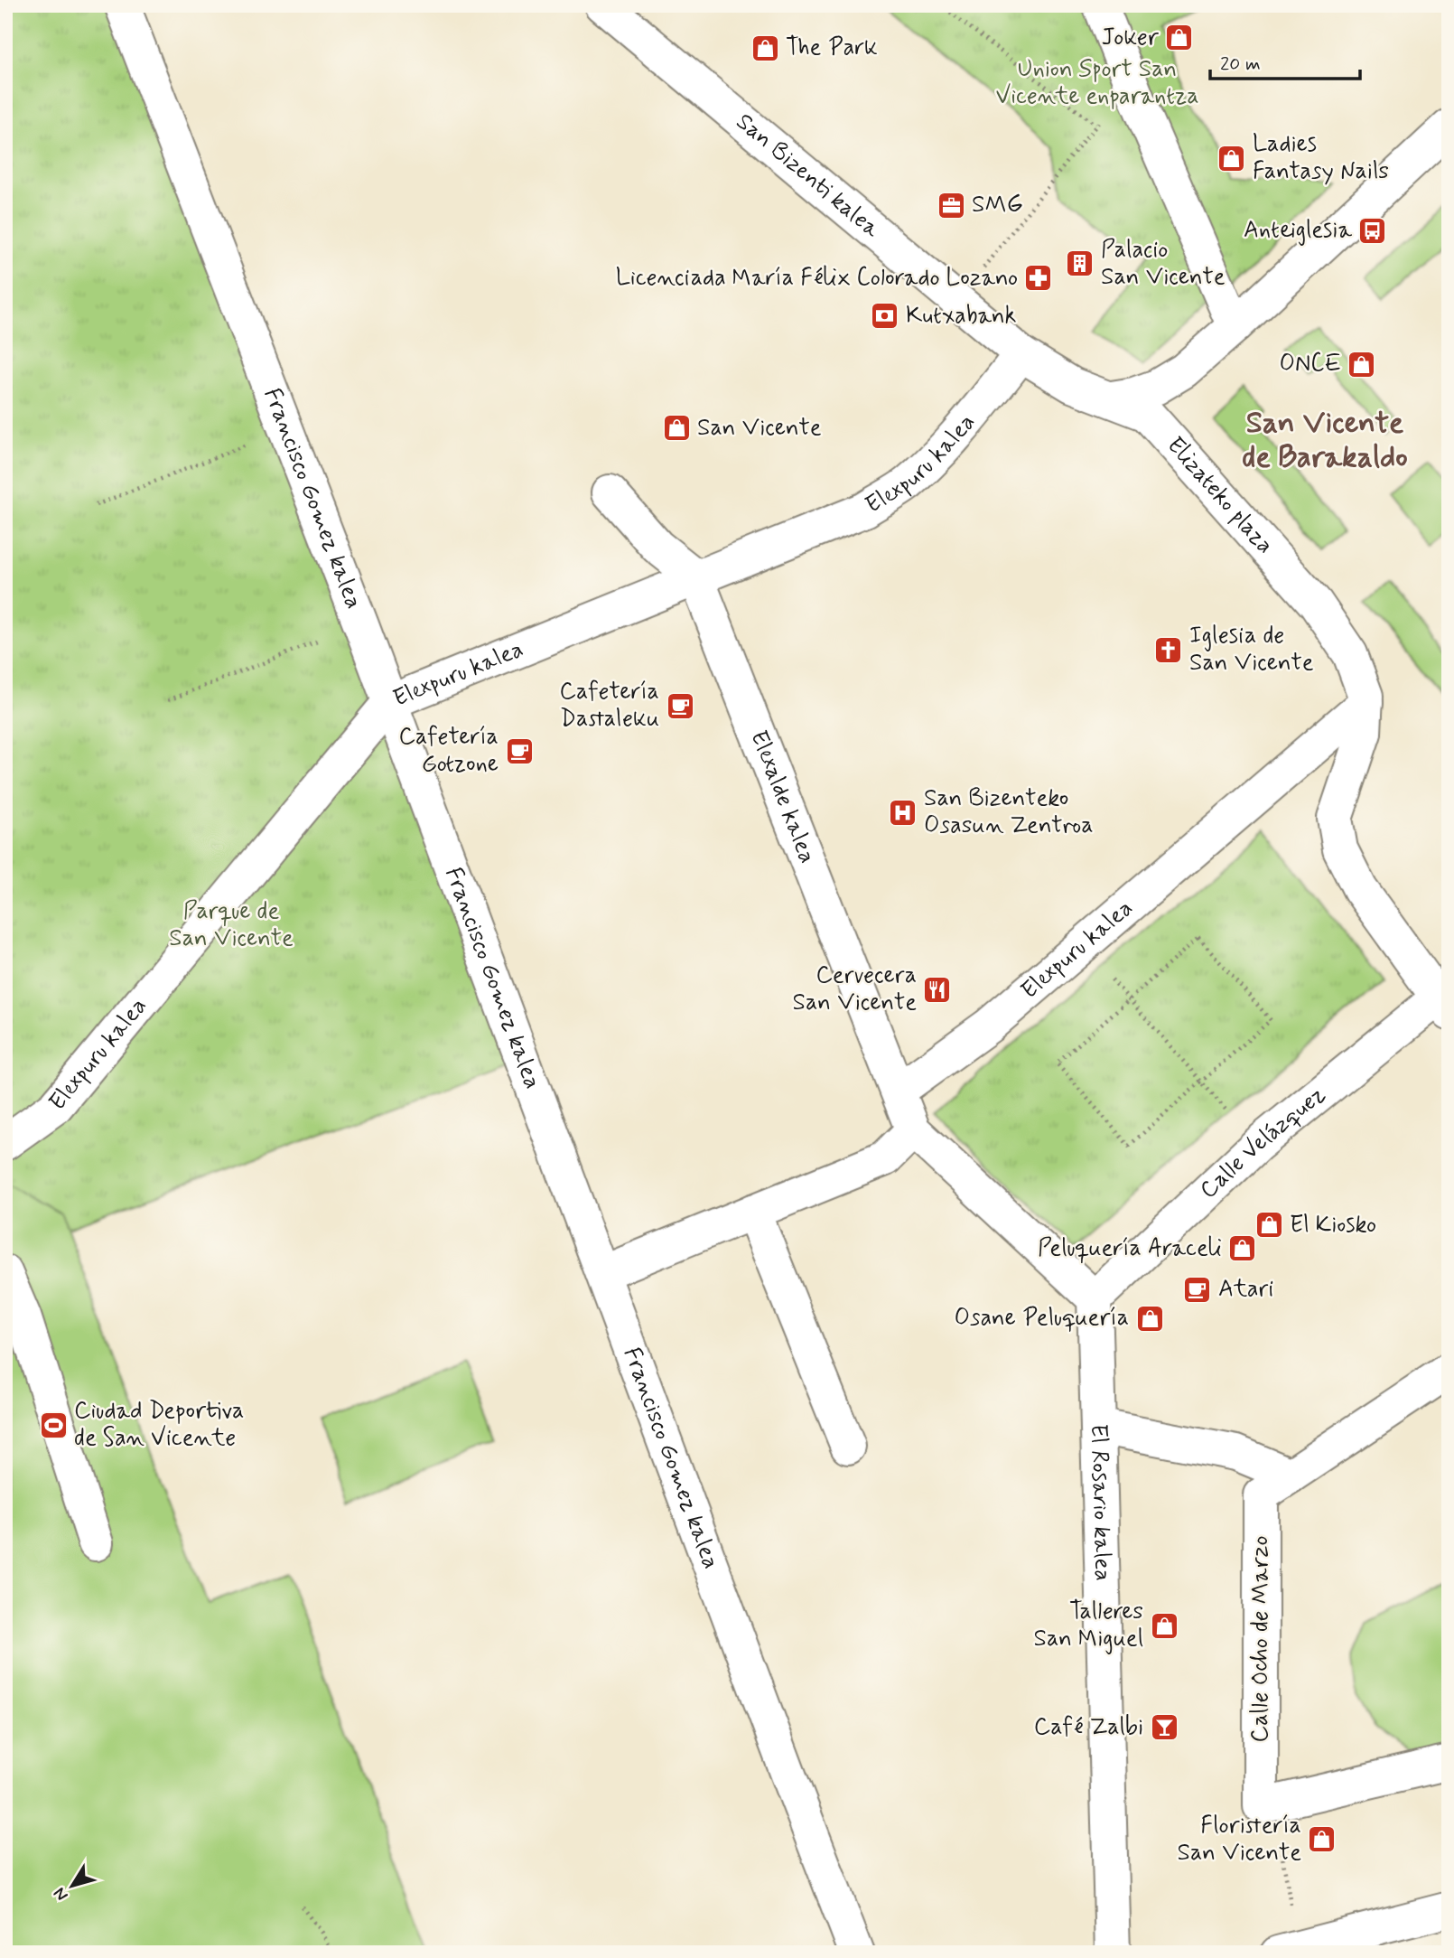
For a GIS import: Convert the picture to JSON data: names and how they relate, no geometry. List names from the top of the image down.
{
  "streets": {
    "street": [
      "San Bizenti kalea",
      "Elexpuru kalea",
      "Elizateko plaza",
      "Francisco Gomez kalea",
      "Elexalde kalea",
      "Calle Velázquez",
      "El Rosario kalea",
      "Calle Ocho de Marzo"
    ]
  },
  "crossings": [
    ["San Bizenti kalea", "Elexpuru kalea"],
    ["San Bizenti kalea", "Elizateko plaza"],
    ["Elexpuru kalea", "Elizateko plaza"],
    ["Elexpuru kalea", "Francisco Gomez kalea"],
    ["Elexpuru kalea", "Elexalde kalea"],
    ["Elizateko plaza", "Calle Velázquez"],
    ["Calle Velázquez", "El Rosario kalea"]
  ],
  "districts": ["San Vicente de Barakaldo"],
  "parks": ["Union Sport San Vicente enparantza", "Parque de San Vicente"],
  "places": {
    "shop": [
      "Joker",
      "The Park",
      "Ladies Fantasy Nails",
      "ONCE",
      "San Vicente",
      "El Kiosko",
      "Peluquería Araceli",
      "Osane Peluquería",
      "Talleres San Miguel",
      "Floristería San Vicente"
    ],
    "office": ["SMG"],
    "bus stop": ["Anteiglesia"],
    "building": ["Palacio San Vicente"],
    "pharmacy": ["Licenciada María Félix Colorado Lozano"],
    "bank": ["Kutxabank"],
    "church": ["Iglesia de San Vicente"],
    "cafe": ["Cafetería Dastaleku", "Cafetería Gotzone", "Atari"],
    "hospital": ["San Bizenteko Osasun Zentroa"],
    "restaurant": ["Cervecera San Vicente"],
    "sports": ["Ciudad Deportiva de San Vicente"],
    "bar": ["Café Zalbi"]
  },
  "scale_bar": "20 m",
  "north": "bottom left"
}
